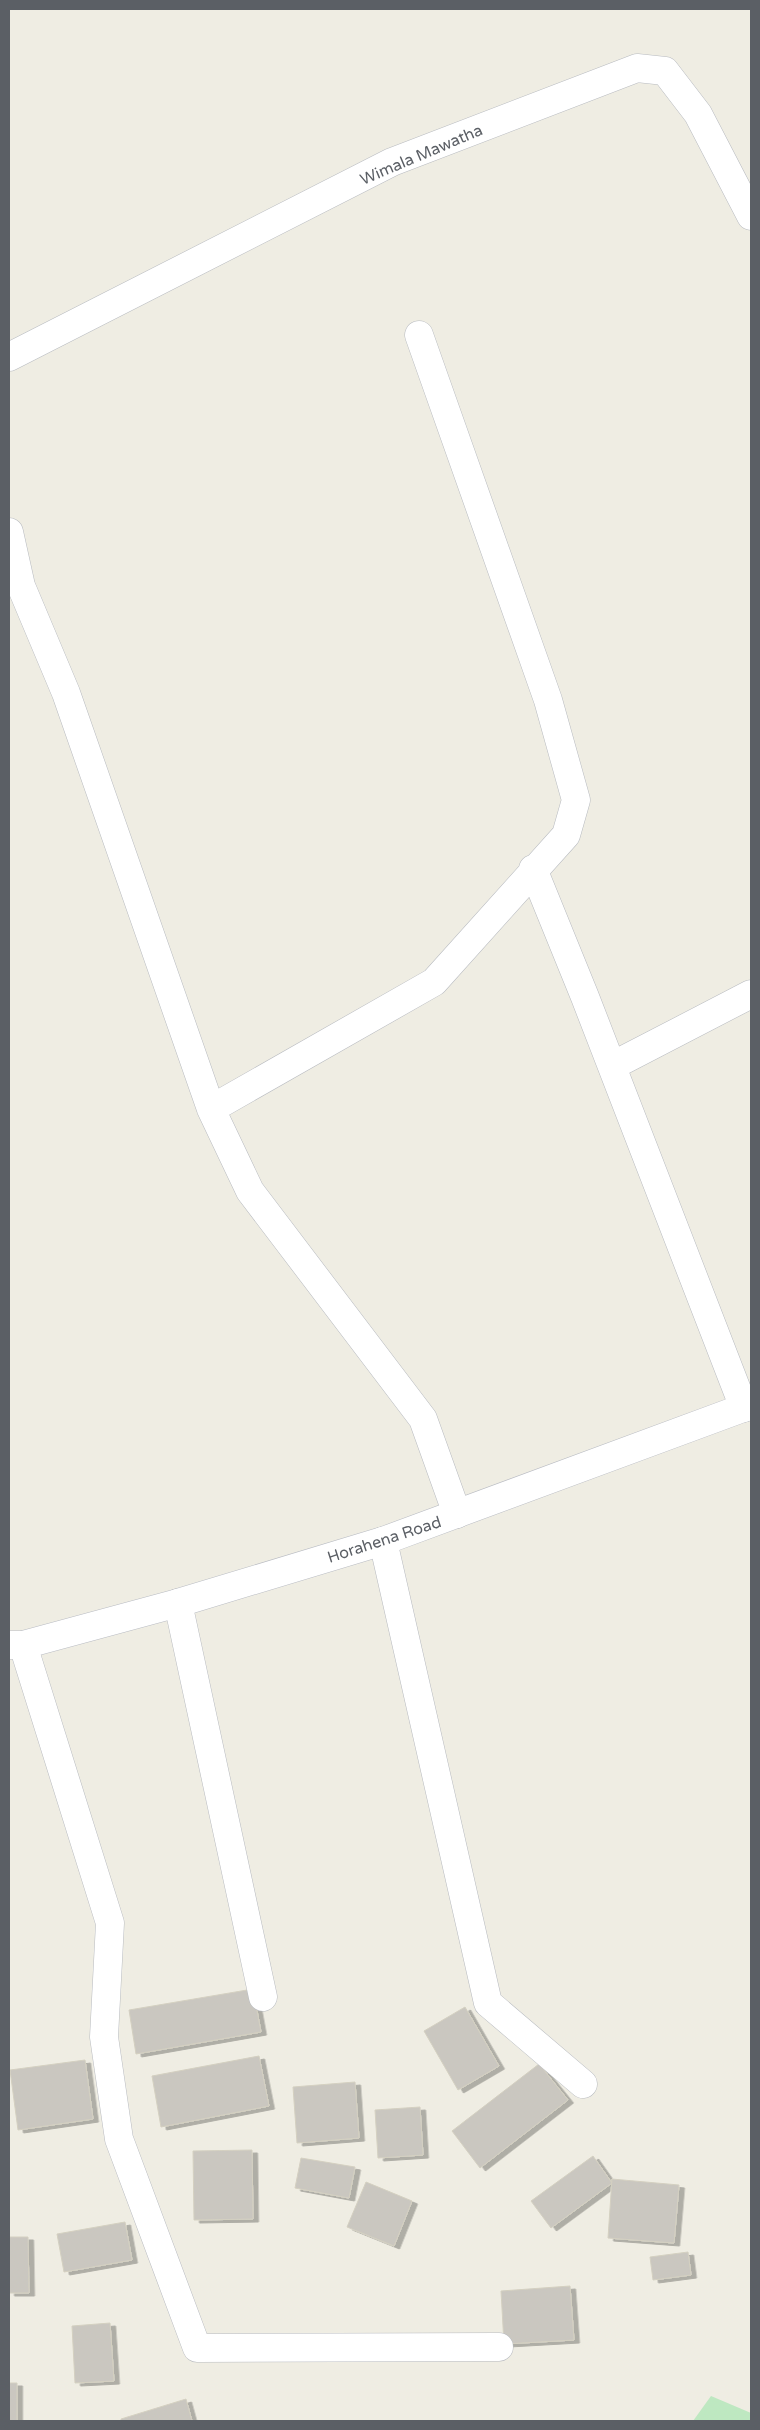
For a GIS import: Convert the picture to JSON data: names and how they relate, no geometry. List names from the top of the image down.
{
  "streets": {
    "street": ["Wimala Mawatha", "Horahena Road"]
  }
}
